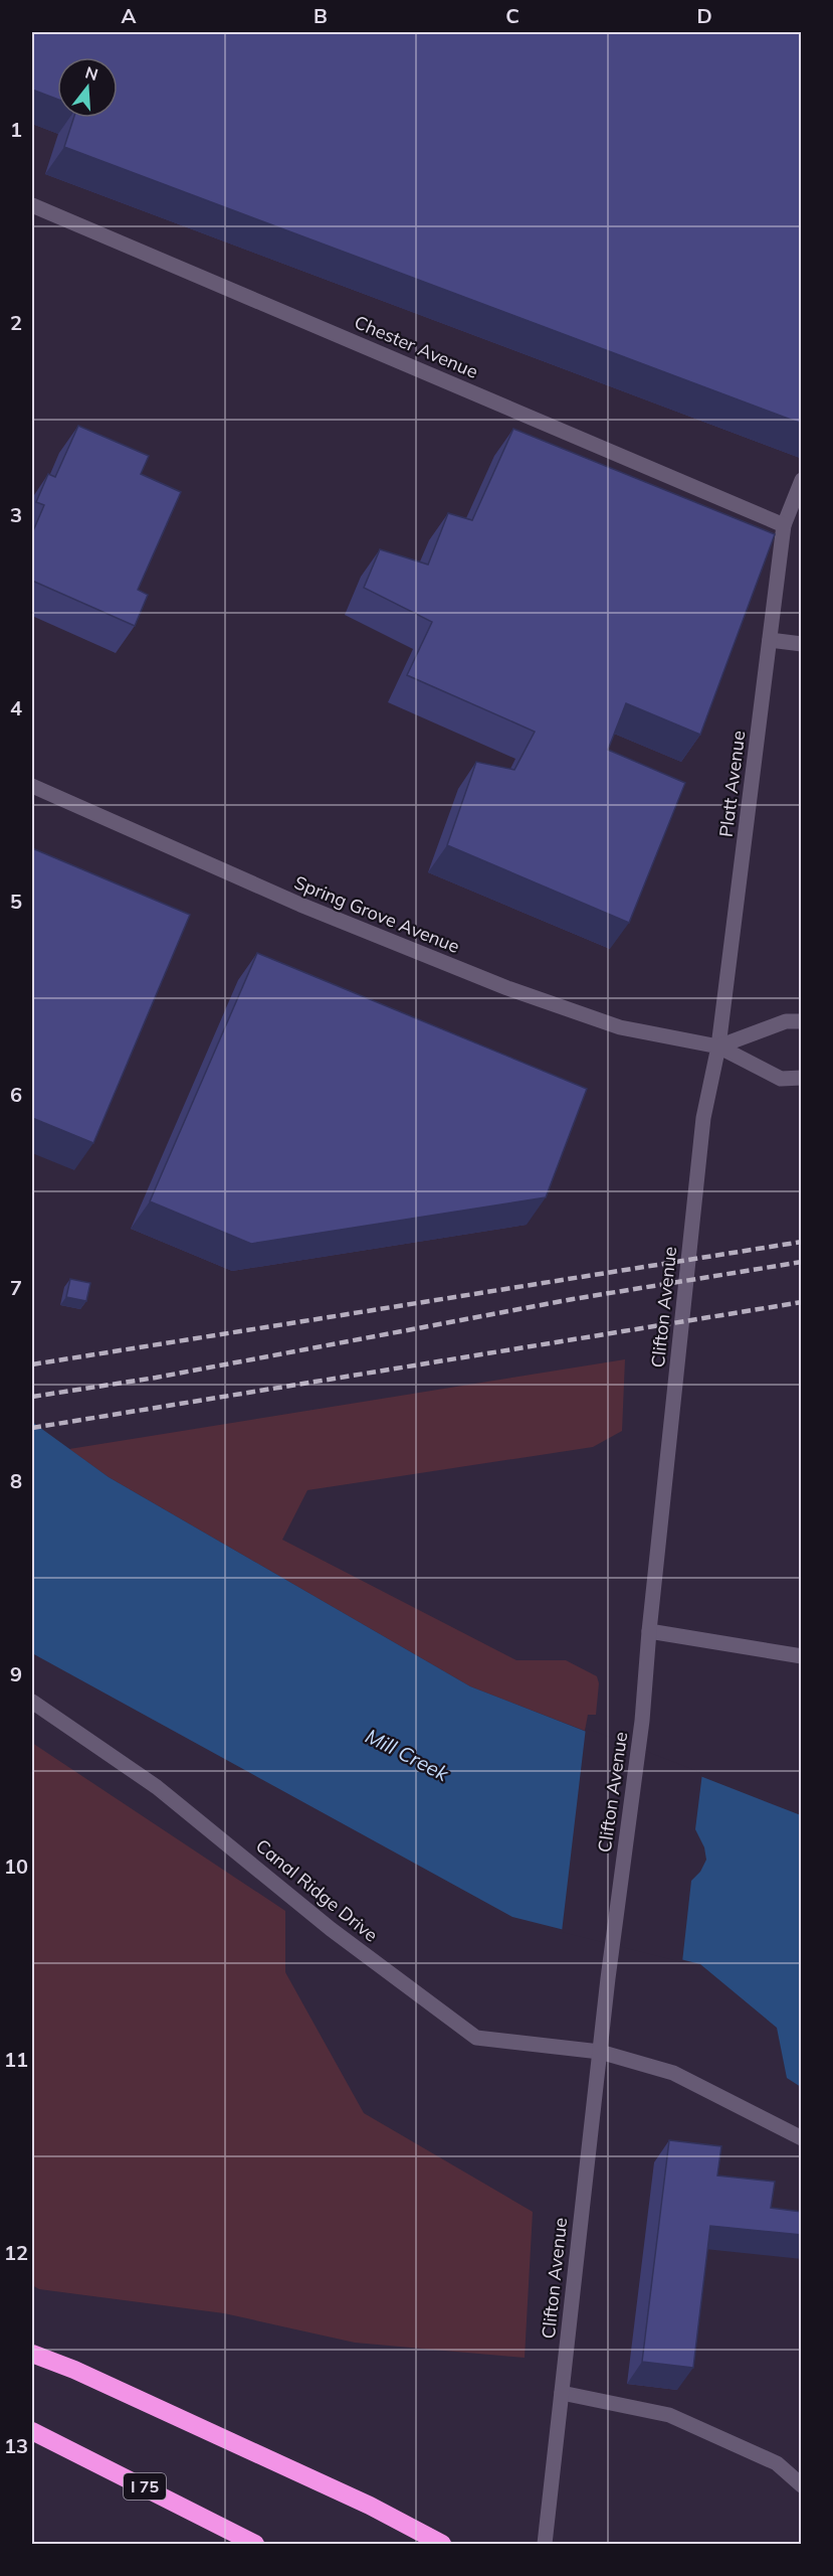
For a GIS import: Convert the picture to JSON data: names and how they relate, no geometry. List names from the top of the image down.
{
  "streets": {
    "highway": ["I 75"],
    "main road": [
      "Chester Avenue",
      "Platt Avenue",
      "Spring Grove Avenue",
      "Clifton Avenue",
      "Canal Ridge Drive"
    ]
  },
  "crossings": [
    ["Chester Avenue", "Platt Avenue"],
    ["Platt Avenue", "Spring Grove Avenue"],
    ["Platt Avenue", "Clifton Avenue"],
    ["Spring Grove Avenue", "Clifton Avenue"],
    ["Clifton Avenue", "Canal Ridge Drive"]
  ],
  "water": ["Mill Creek"],
  "north": "top",
  "grid": {
    "columns": [
      "A",
      "B",
      "C",
      "D"
    ],
    "rows": [
      "1",
      "2",
      "3",
      "4",
      "5",
      "6",
      "7",
      "8",
      "9",
      "10",
      "11",
      "12",
      "13"
    ]
  }
}
